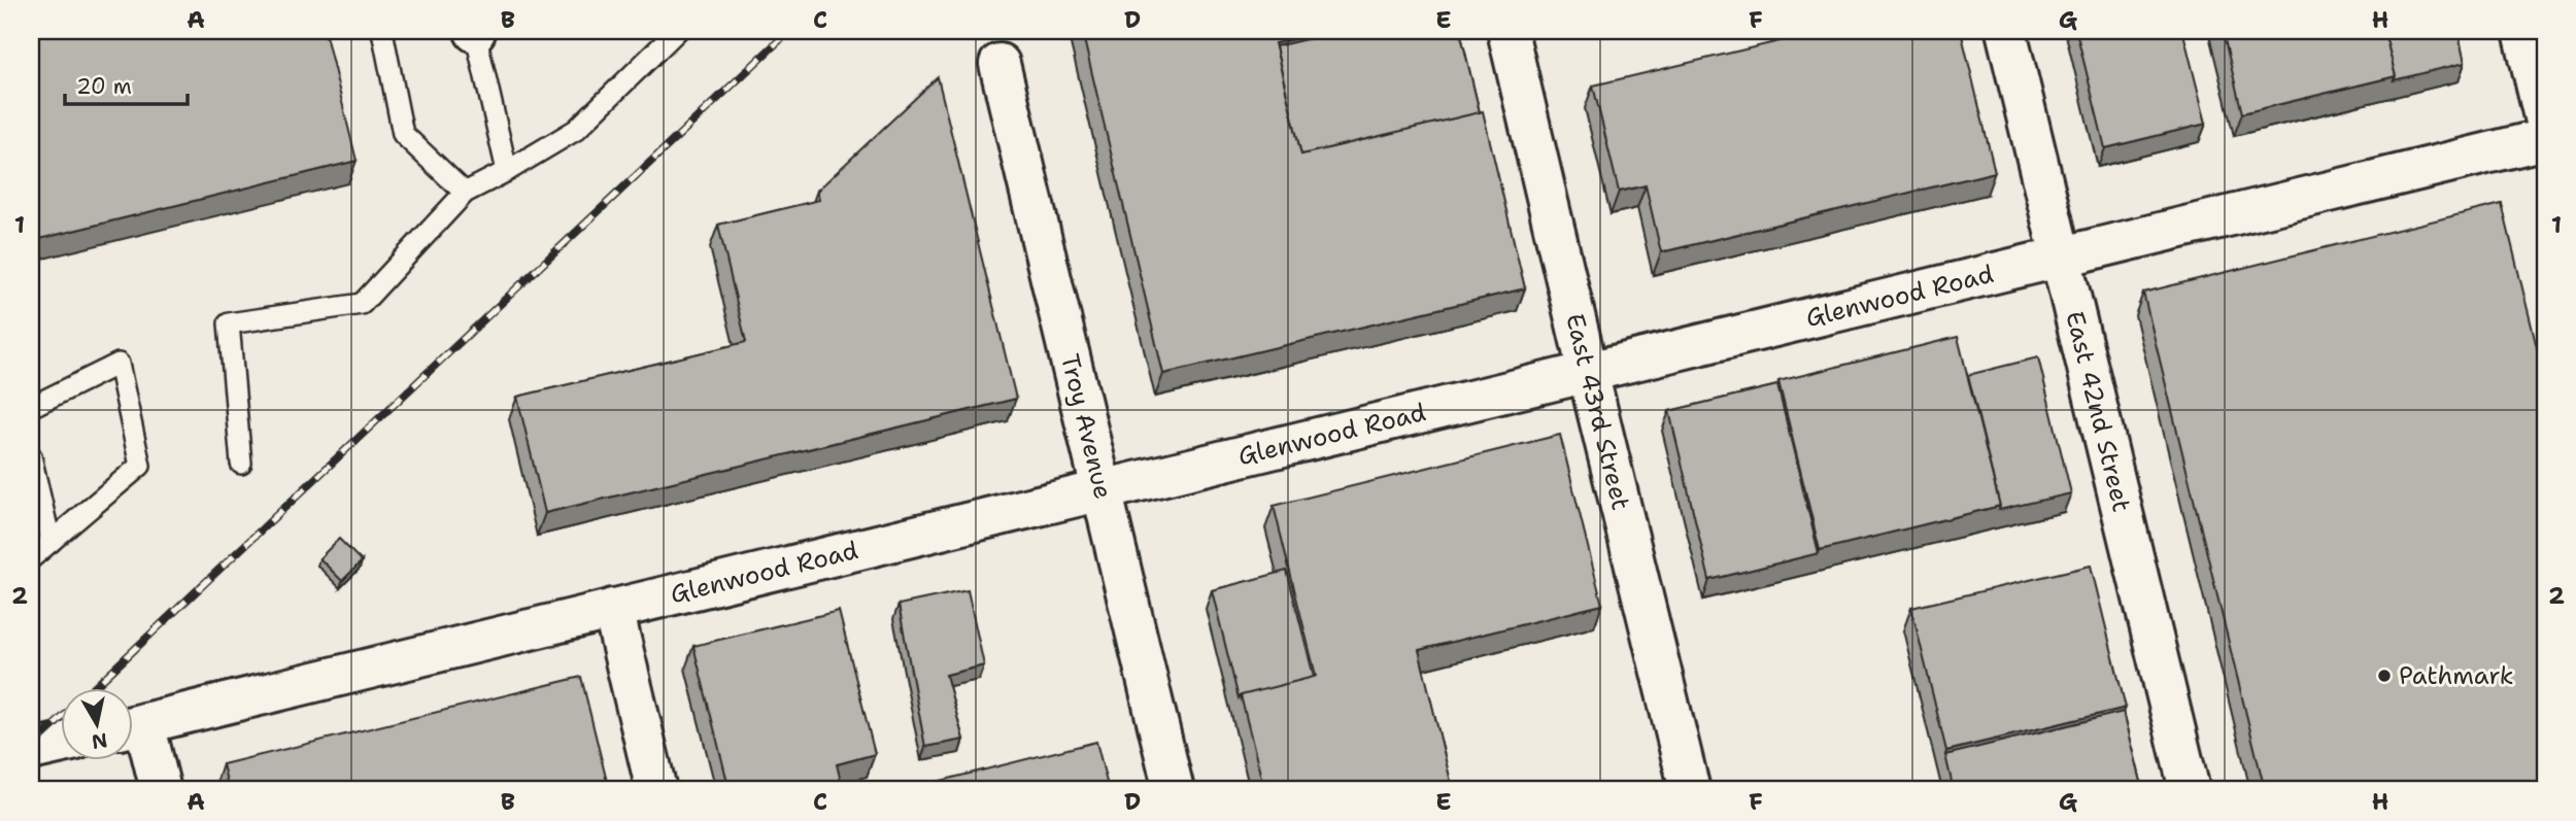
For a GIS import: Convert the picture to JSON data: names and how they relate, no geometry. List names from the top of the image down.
{
  "streets": {
    "street": [
      "Glenwood Road",
      "East 43rd Street",
      "East 42nd Street",
      "Troy Avenue"
    ]
  },
  "crossings": [
    ["Glenwood Road", "East 43rd Street"],
    ["Glenwood Road", "East 42nd Street"],
    ["Glenwood Road", "Troy Avenue"]
  ],
  "places": ["Pathmark"],
  "scale_bar": "20 m",
  "north": "bottom",
  "grid": {
    "columns": [
      "A",
      "B",
      "C",
      "D",
      "E",
      "F",
      "G",
      "H"
    ],
    "rows": ["1", "2"]
  }
}
